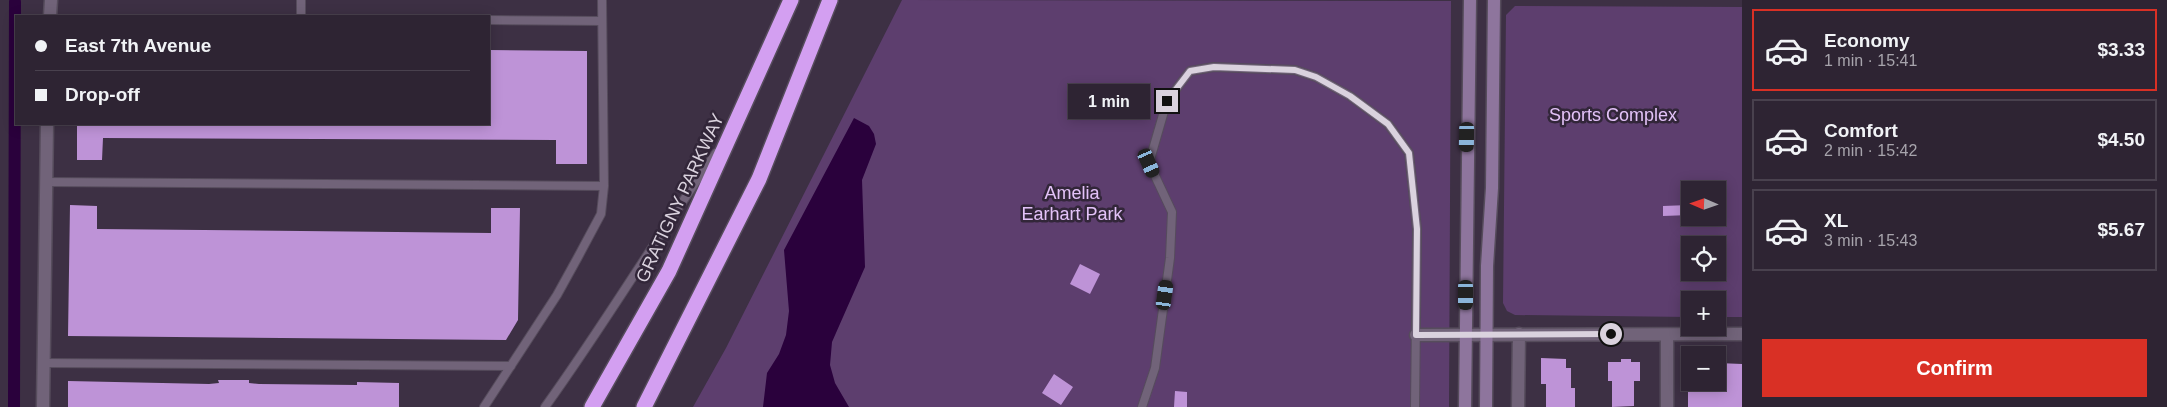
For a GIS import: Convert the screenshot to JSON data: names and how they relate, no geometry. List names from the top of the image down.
{
  "streets": {
    "highway": ["GRATIGNY PARKWAY"]
  },
  "parks": ["Sports Complex", "Amelia Earhart Park"],
  "north": "left",
  "page": {
    "list": [
      {
        "name": "Economy",
        "note": "1 min · 15:41",
        "value": "$3.33"
      },
      {
        "name": "Comfort",
        "note": "2 min · 15:42",
        "value": "$4.50"
      },
      {
        "name": "XL",
        "note": "3 min · 15:43",
        "value": "$5.67"
      }
    ],
    "banner": ["East 7th Avenue", "Drop-off"],
    "bubble": "1 min",
    "map_buttons": ["+", "−"],
    "buttons": "Confirm"
  }
}
